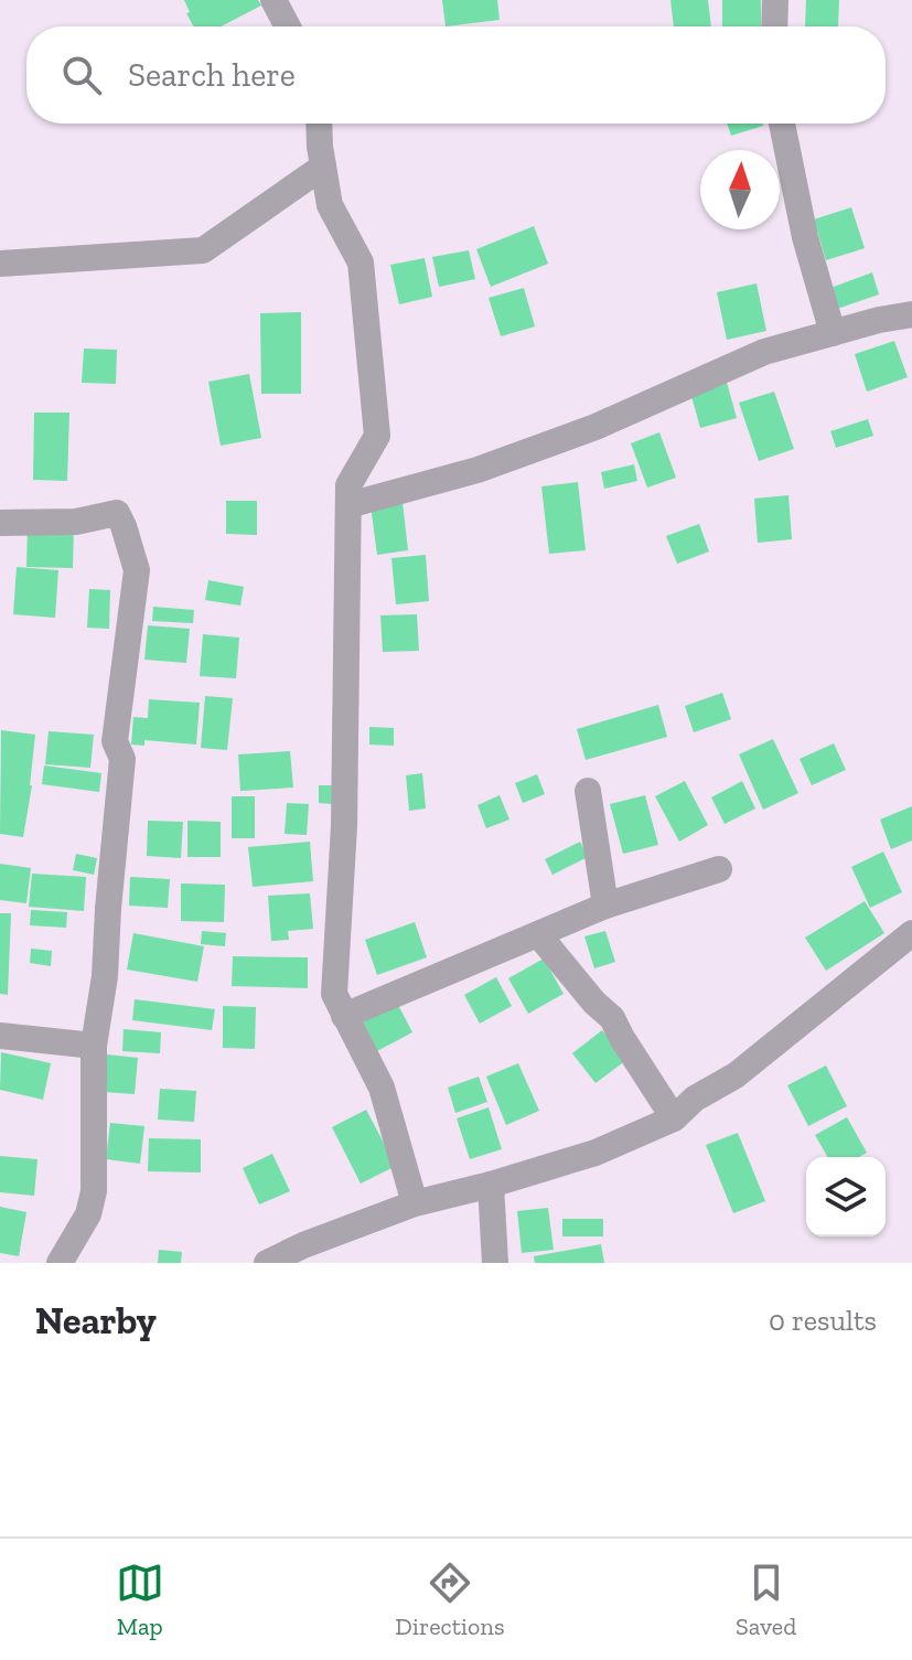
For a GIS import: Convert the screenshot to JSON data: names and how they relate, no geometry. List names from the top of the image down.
{
  "north": "top",
  "page": {
    "search": "Search here",
    "heading": ["Nearby", "0 results"],
    "nav": ["Map", "Directions", "Saved"]
  }
}
